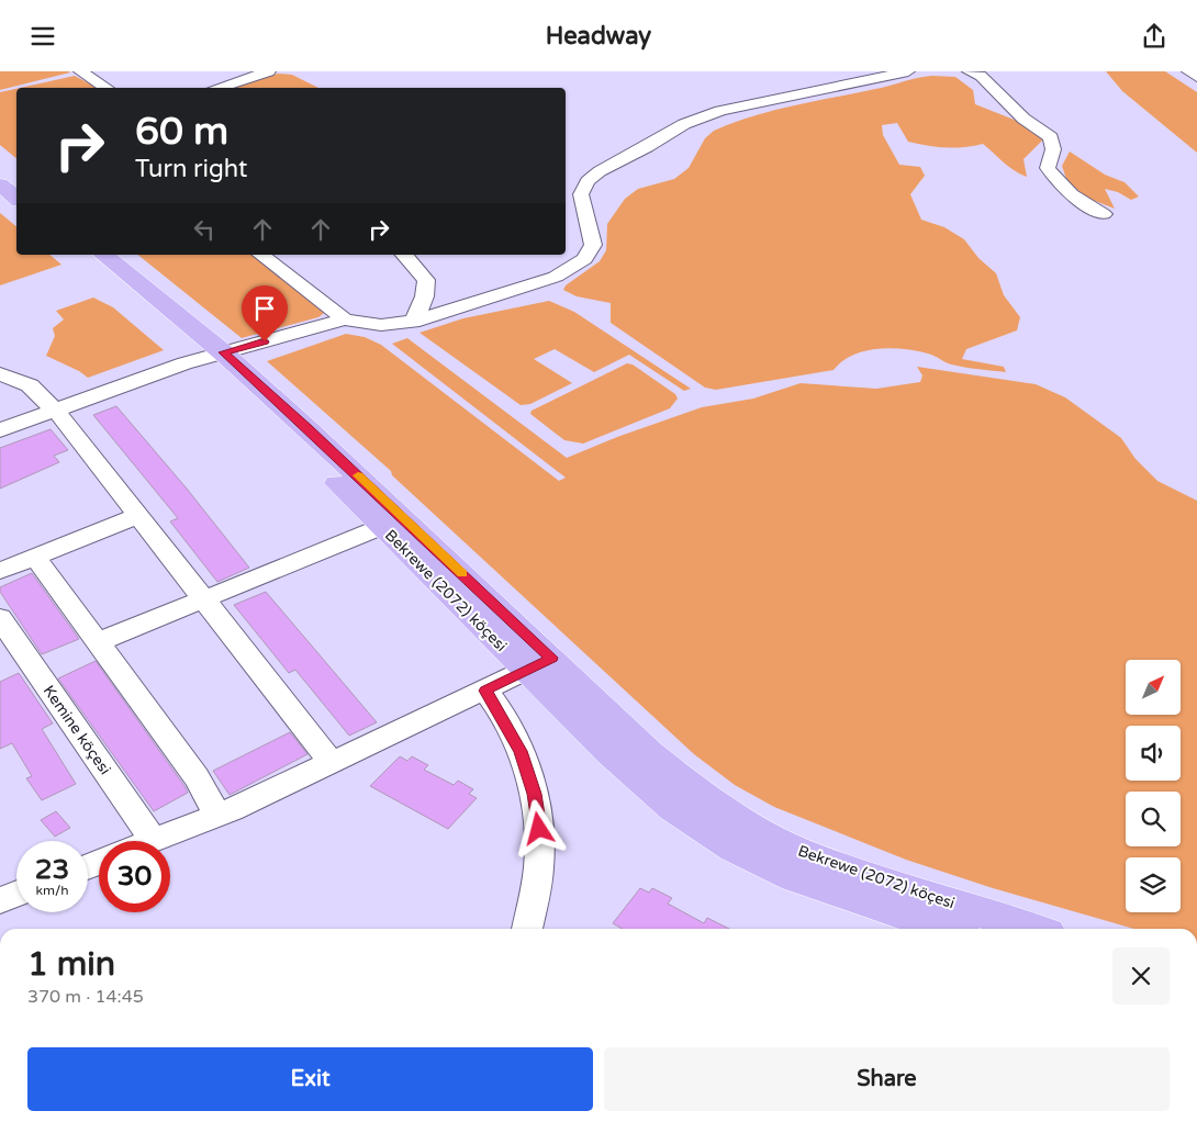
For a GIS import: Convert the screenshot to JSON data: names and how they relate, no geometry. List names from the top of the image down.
{
  "streets": {
    "main road": ["Bekrewe (2072) köçesi"],
    "street": ["Kemine köçesi"]
  },
  "north": "top right",
  "page": {
    "header": "Headway",
    "turn": ["60 m", "Turn right"],
    "speed": "23 km/h",
    "limit": "30",
    "heading": ["1 min", "370 m · 14:45"],
    "buttons": ["Exit", "Share"]
  }
}
